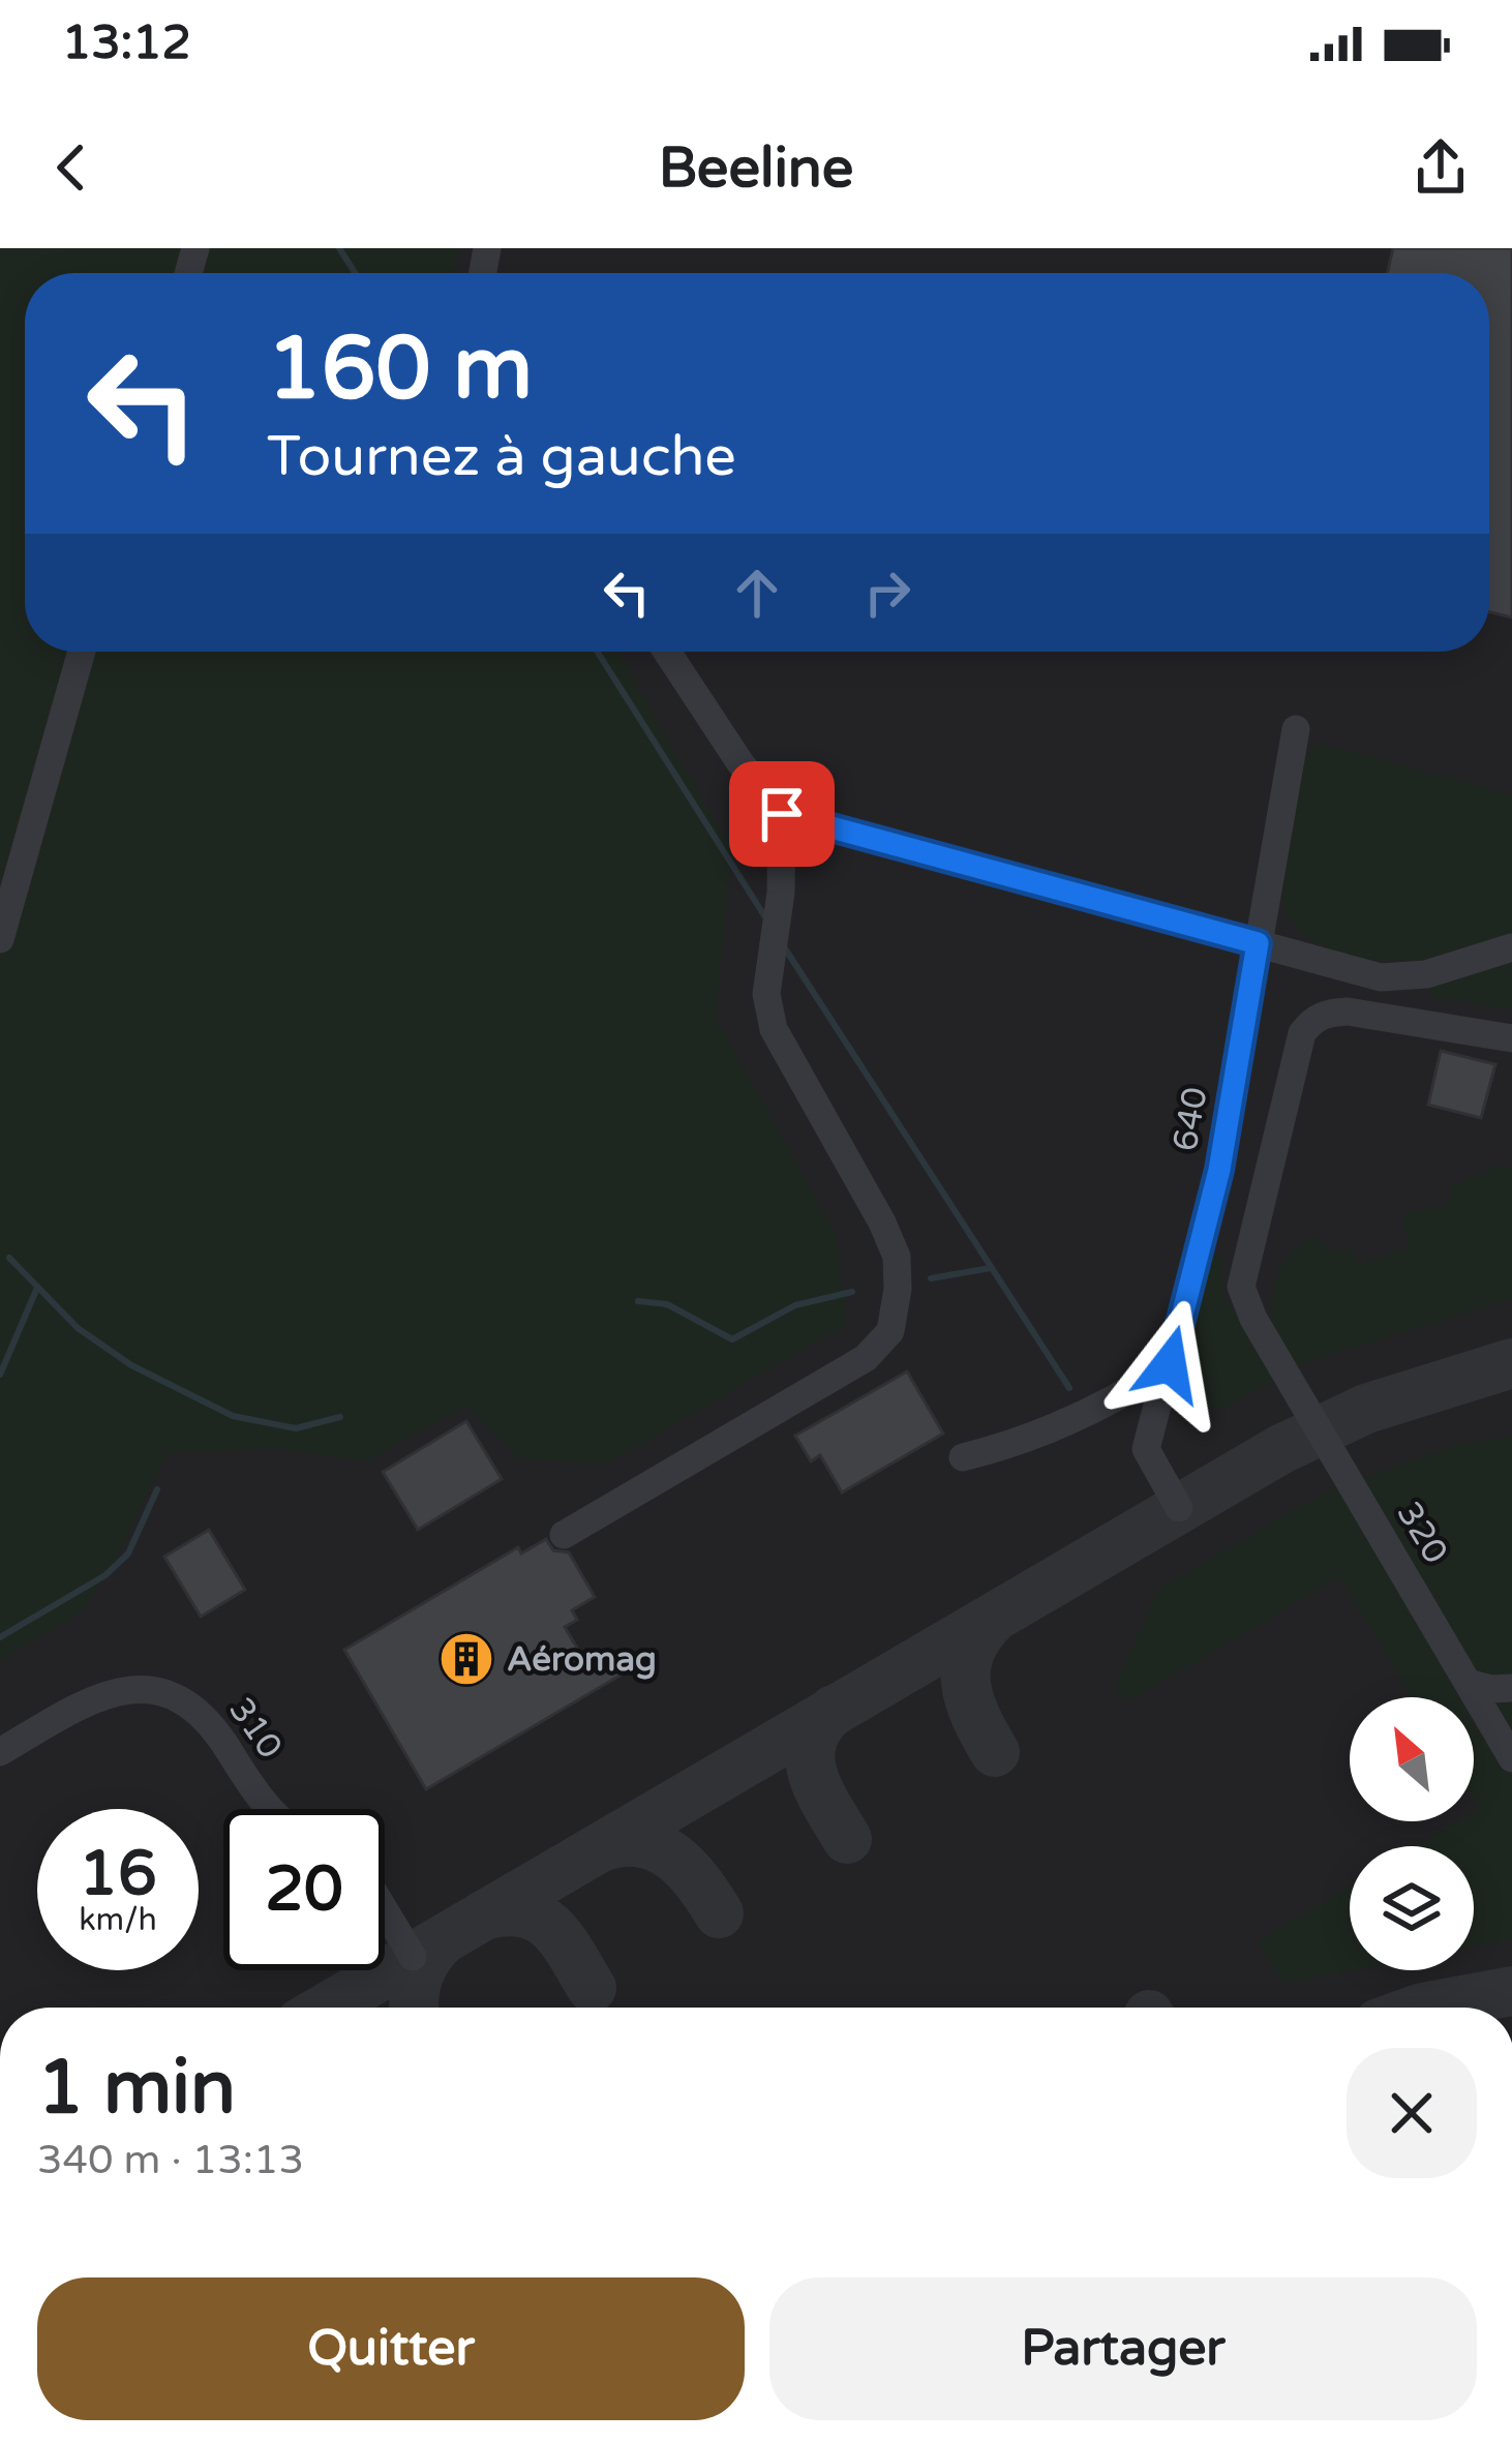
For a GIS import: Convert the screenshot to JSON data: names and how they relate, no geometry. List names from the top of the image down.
{
  "streets": {
    "lane": ["640", "320", "310"]
  },
  "places": {
    "building": ["Aéromag"]
  },
  "north": "top left",
  "page": {
    "status": "13:12",
    "header": "Beeline",
    "turn": ["160 m", "Tournez à gauche"],
    "speed": "16 km/h",
    "limit": "20",
    "heading": ["1 min", "340 m · 13:13"],
    "buttons": ["Quitter", "Partager"]
  }
}
